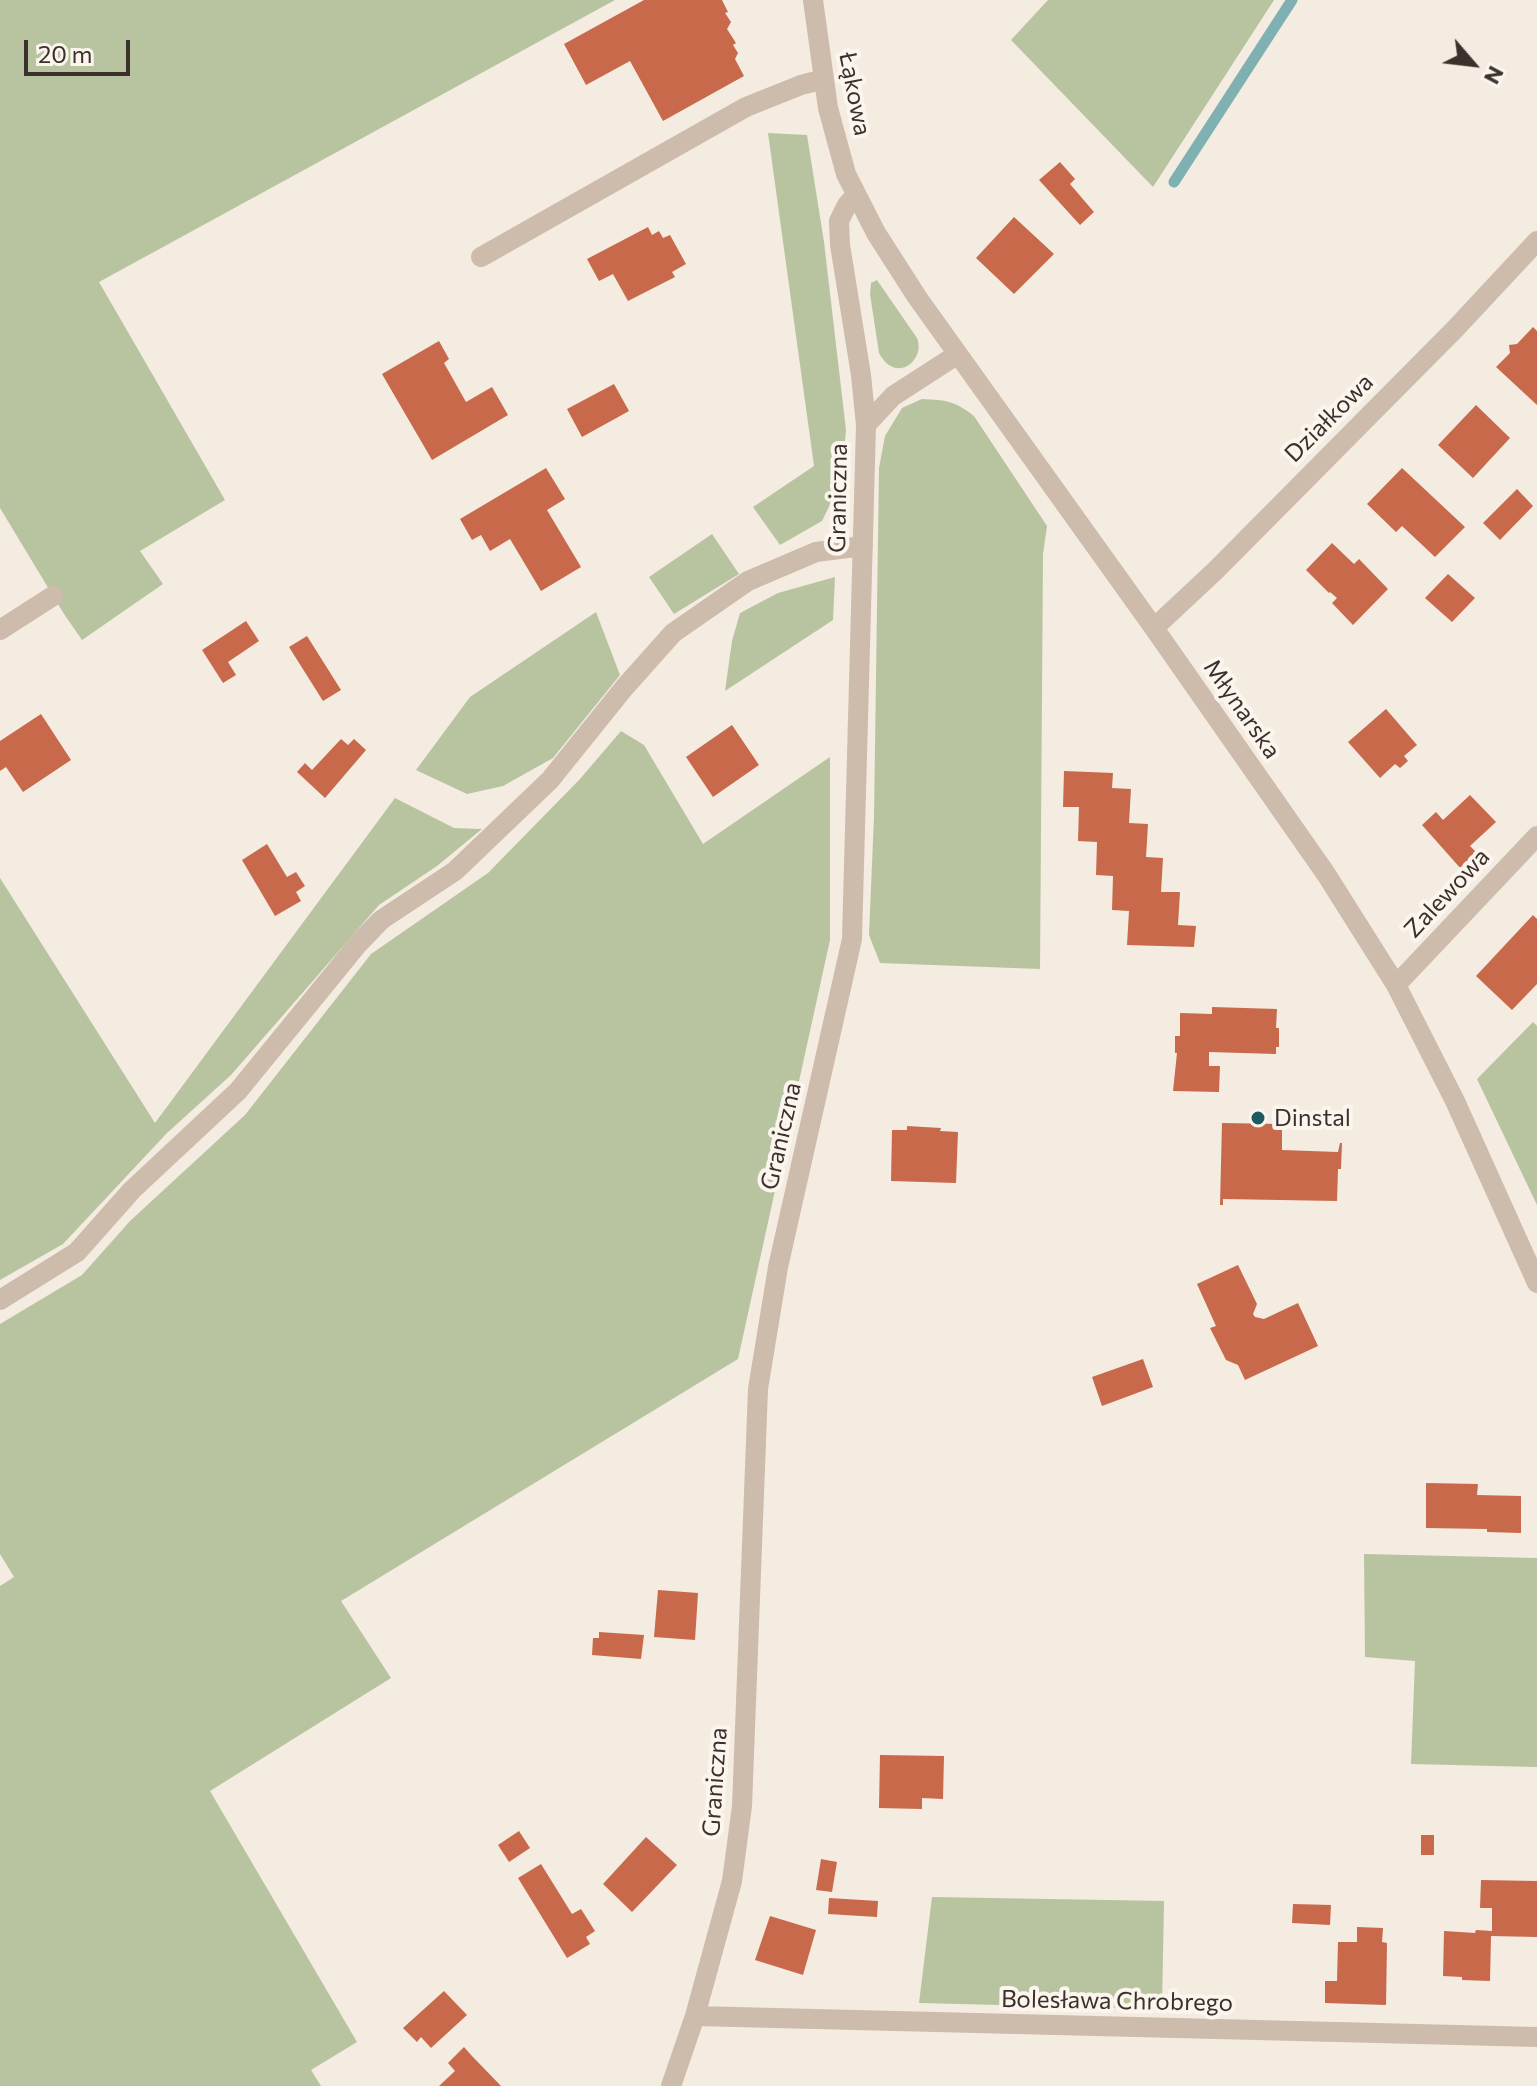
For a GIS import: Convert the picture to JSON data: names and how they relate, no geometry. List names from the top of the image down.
{
  "streets": {
    "street": [
      "Łąkowa",
      "Działkowa",
      "Graniczna",
      "Młynarska",
      "Zalewowa",
      "Bolesława Chrobrego"
    ]
  },
  "crossings": [
    ["Łąkowa", "Graniczna"],
    ["Łąkowa", "Młynarska"],
    ["Działkowa", "Młynarska"],
    ["Graniczna", "Młynarska"],
    ["Graniczna", "Bolesława Chrobrego"],
    ["Młynarska", "Zalewowa"]
  ],
  "places": ["Dinstal"],
  "scale_bar": "20 m",
  "north": "bottom right"
}
